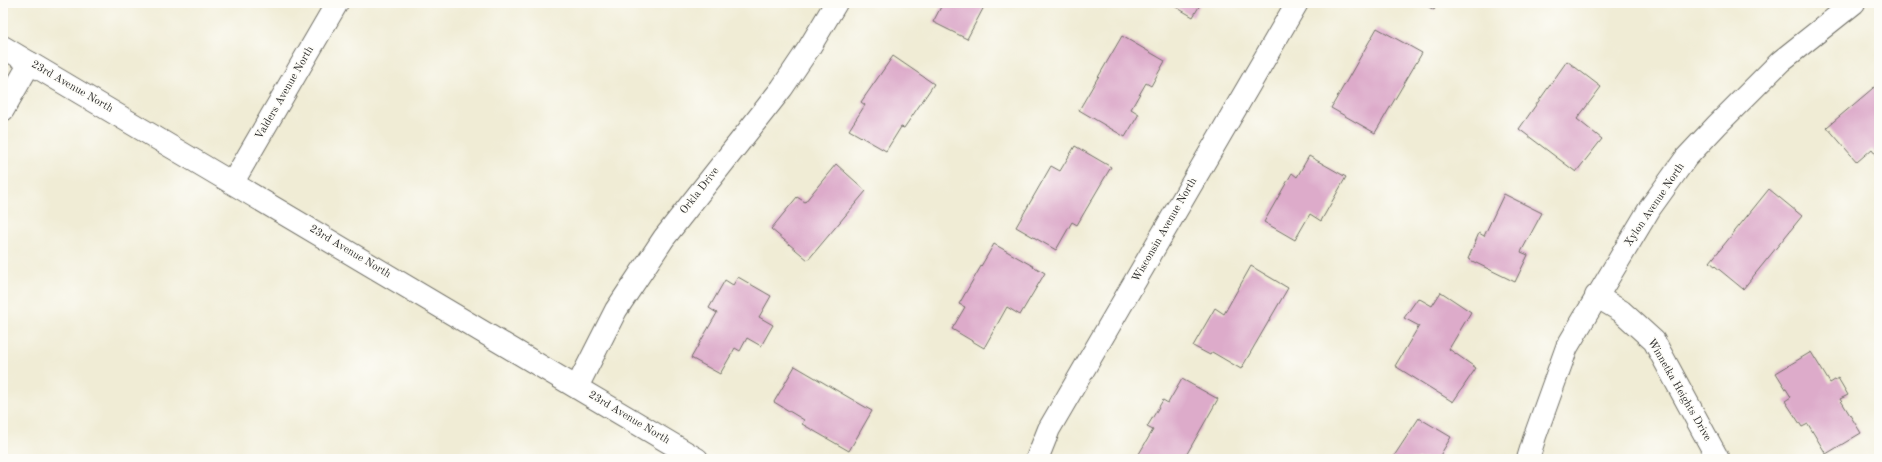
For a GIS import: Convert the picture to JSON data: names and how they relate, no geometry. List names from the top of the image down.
{
  "streets": {
    "street": [
      "23rd Avenue North",
      "Valders Avenue North",
      "Orkla Drive",
      "Xylon Avenue North",
      "Wisconsin Avenue North",
      "Winnetka Heights Drive"
    ]
  },
  "crossings": [
    ["23rd Avenue North", "Valders Avenue North"],
    ["23rd Avenue North", "Orkla Drive"],
    ["Xylon Avenue North", "Winnetka Heights Drive"]
  ]
}
